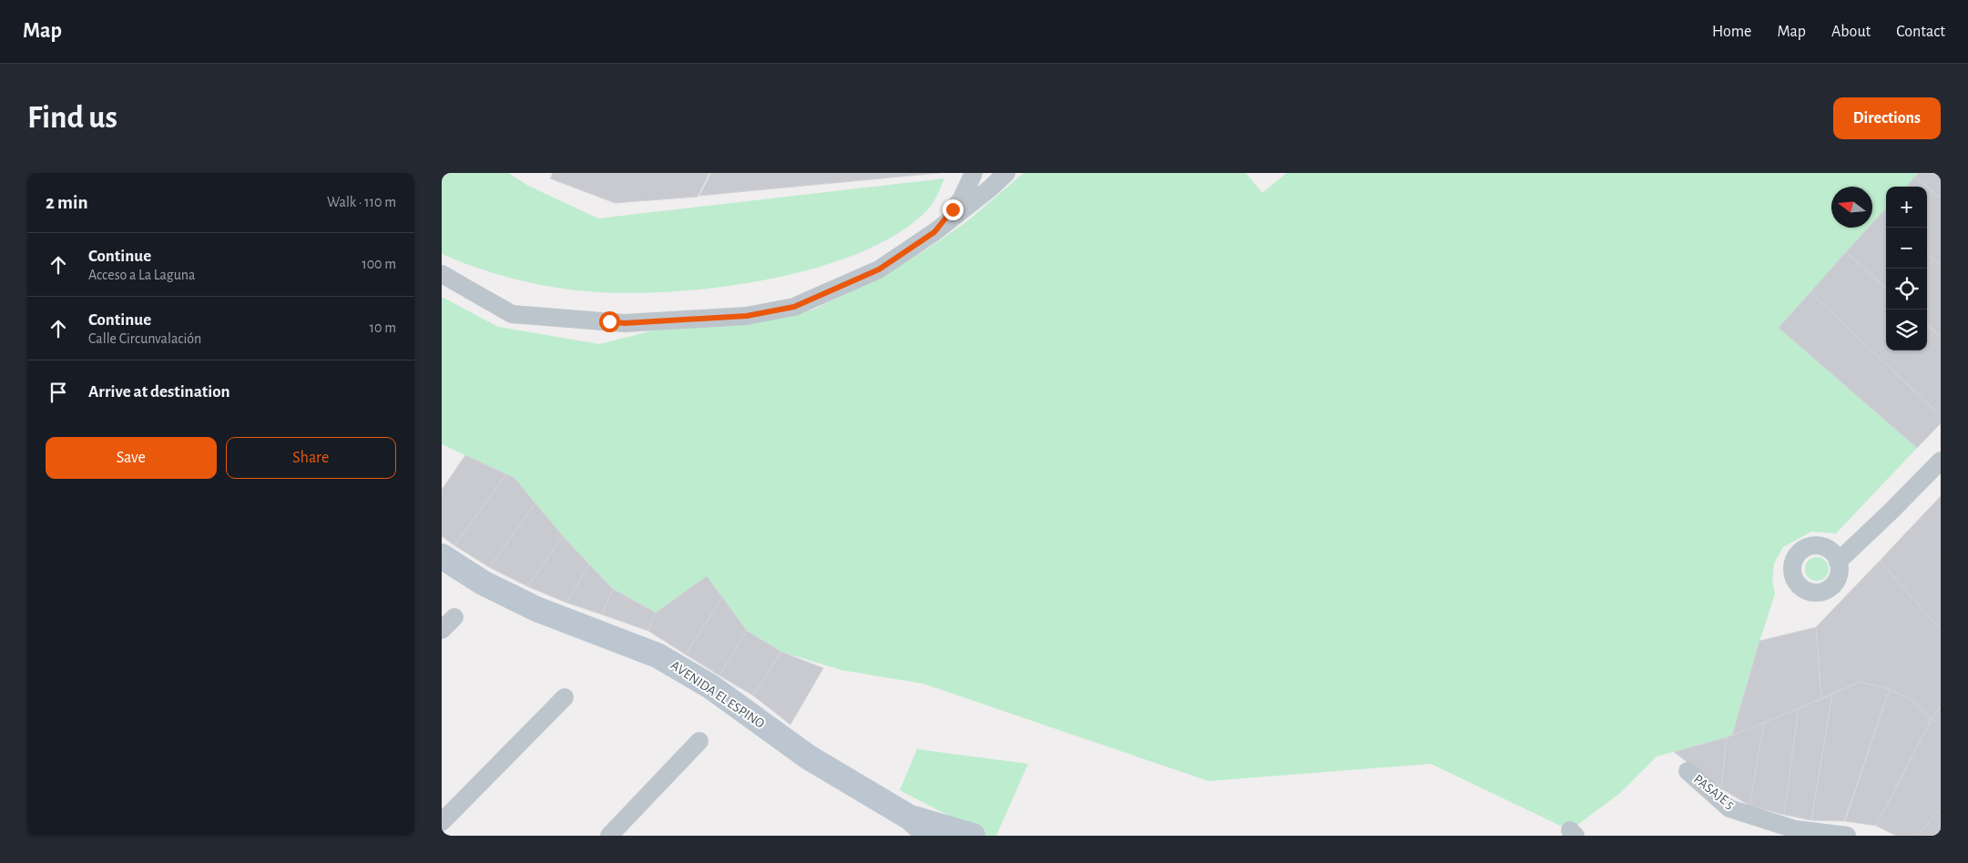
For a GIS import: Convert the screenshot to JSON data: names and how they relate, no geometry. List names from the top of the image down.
{
  "streets": {
    "main road": ["AVENIDA EL ESPINO"],
    "street": ["PASAJE 5"]
  },
  "north": "left",
  "page": {
    "header": "Map",
    "nav": [
      "Home",
      "Map",
      "About",
      "Contact"
    ],
    "buttons": [
      "Directions",
      ["Save", "Share"]
    ],
    "title": "Find us",
    "heading": ["2 min", "Walk · 110 m"],
    "map_buttons": ["+", "−"],
    "list": [
      ["Continue", "Acceso a La Laguna", "100 m"],
      ["Continue", "Calle Circunvalación", "10 m"],
      "Arrive at destination"
    ]
  }
}
